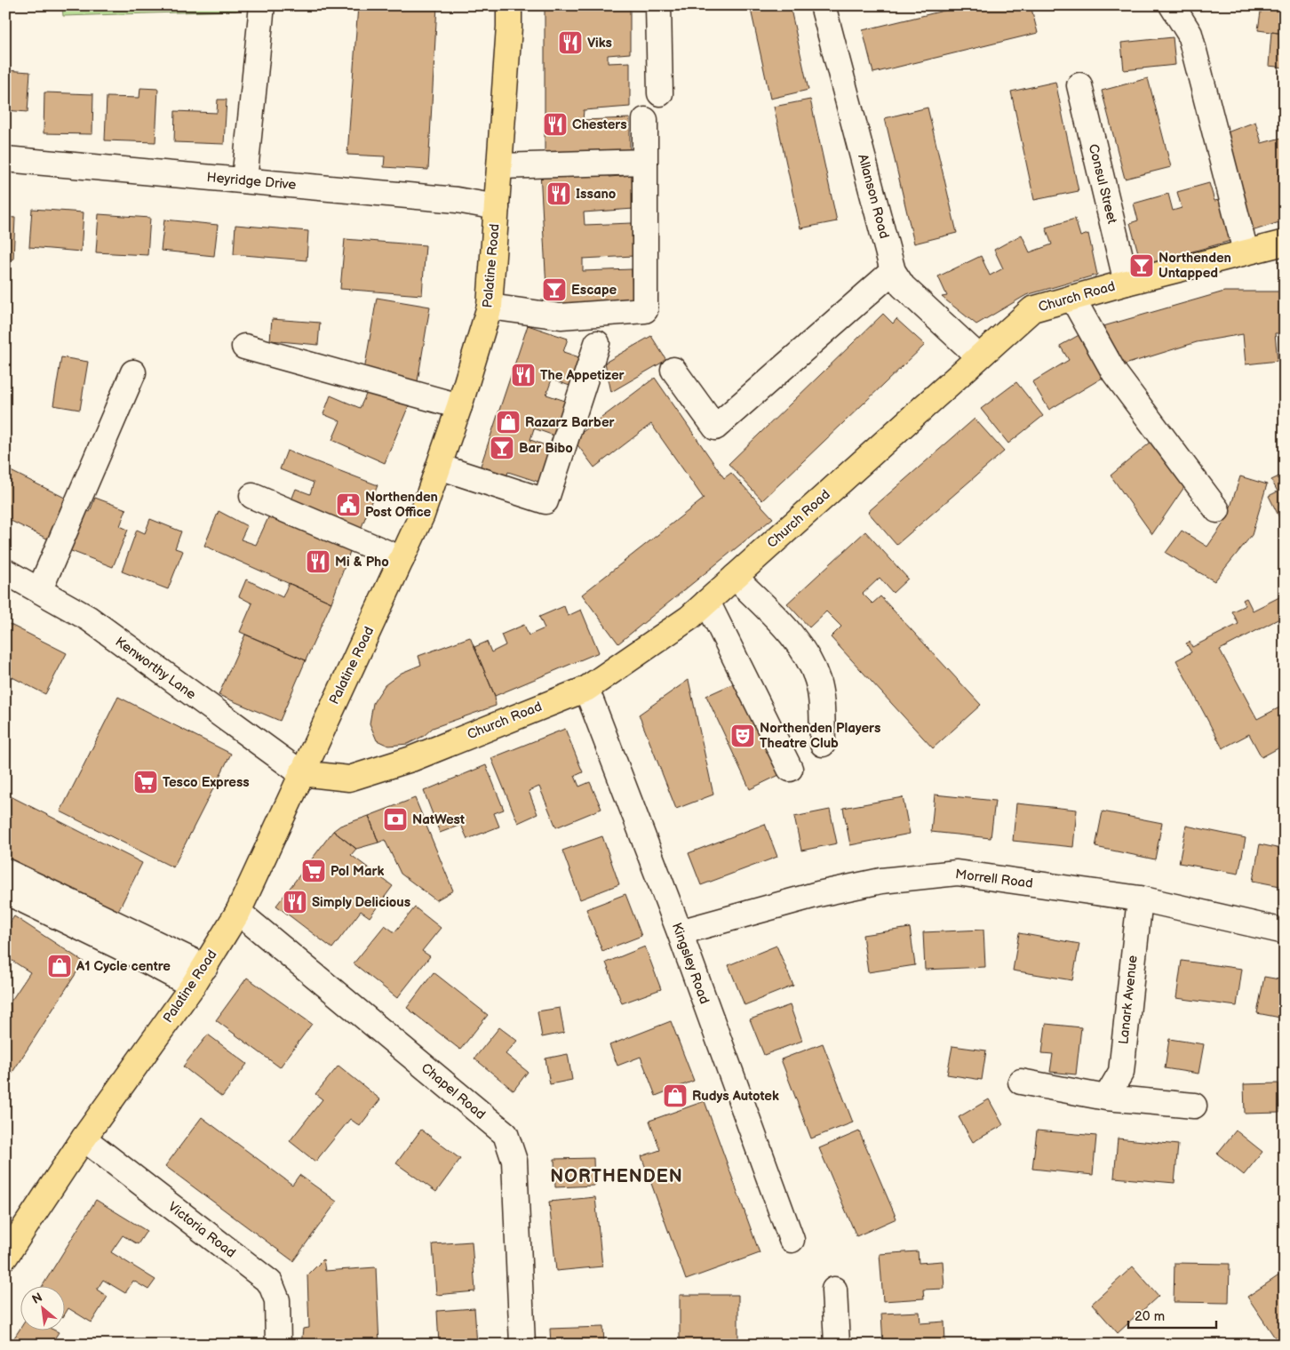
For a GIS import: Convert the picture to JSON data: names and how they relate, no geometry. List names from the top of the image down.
{
  "streets": {
    "main road": ["Palatine Road", "Church Road"],
    "street": [
      "Heyridge Drive",
      "Consul Street",
      "Allanson Road",
      "Kenworthy Lane",
      "Morrell Road",
      "Kingsley Road",
      "Lanark Avenue",
      "Chapel Road",
      "Victoria Road"
    ]
  },
  "crossings": [
    ["Heyridge Drive", "Palatine Road"],
    ["Consul Street", "Church Road"],
    ["Allanson Road", "Church Road"],
    ["Palatine Road", "Church Road"],
    ["Palatine Road", "Kenworthy Lane"],
    ["Palatine Road", "Chapel Road"],
    ["Palatine Road", "Victoria Road"],
    ["Church Road", "Kenworthy Lane"],
    ["Church Road", "Kingsley Road"],
    ["Morrell Road", "Kingsley Road"],
    ["Morrell Road", "Lanark Avenue"]
  ],
  "districts": ["NORTHENDEN"],
  "places": {
    "restaurant": [
      "Viks",
      "Chesters",
      "Issano",
      "The Appetizer",
      "Mi & Pho",
      "Simply Delicious"
    ],
    "bar": ["Northenden Untapped", "Escape", "Bar Bibo"],
    "shop": ["Razarz Barber", "A1 Cycle centre", "Rudys Autotek"],
    "public building": ["Northenden Post Office"],
    "theatre": ["Northenden Players Theatre Club"],
    "supermarket": ["Tesco Express", "Pol Mark"],
    "bank": ["NatWest"]
  },
  "scale_bar": "20 m",
  "north": "top left"
}
